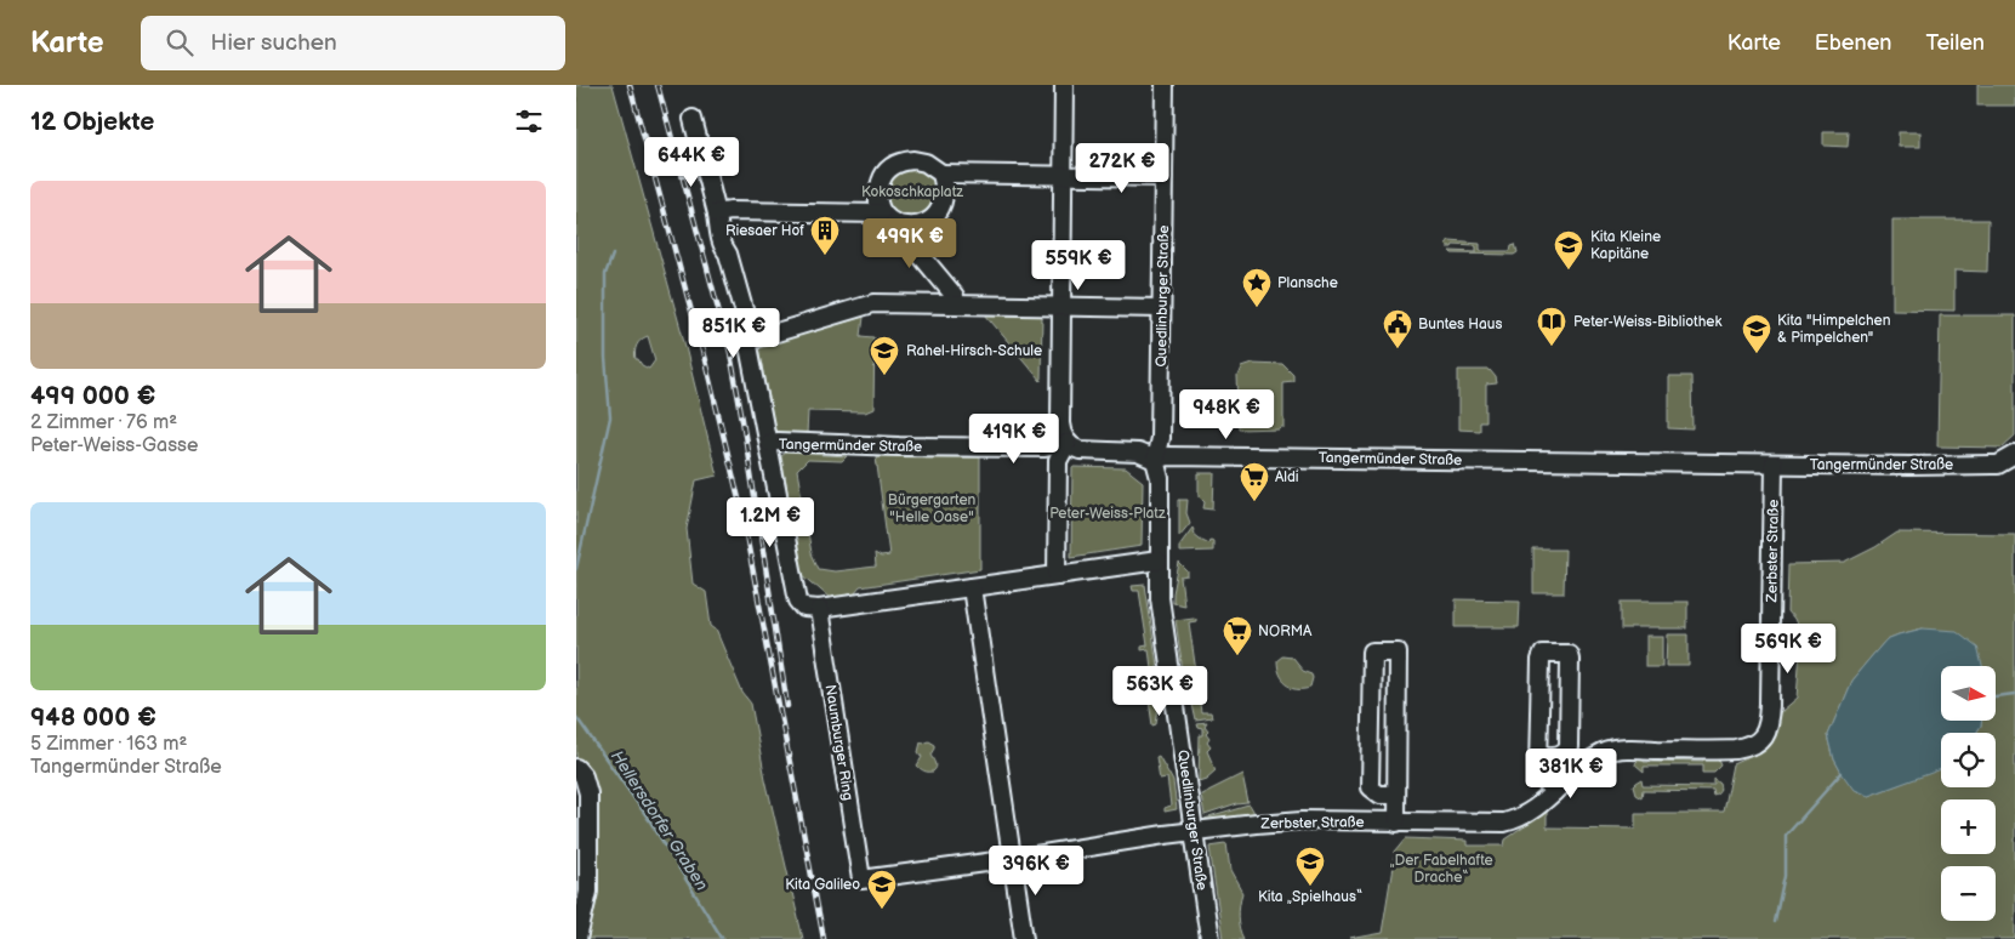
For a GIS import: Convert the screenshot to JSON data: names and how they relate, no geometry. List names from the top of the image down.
{
  "streets": {
    "street": [
      "Quedlinburger Straße",
      "Tangermünder Straße",
      "Zerbster Straße",
      "Naumburger Ring"
    ]
  },
  "crossings": [
    ["Quedlinburger Straße", "Tangermünder Straße"],
    ["Quedlinburger Straße", "Zerbster Straße"],
    ["Quedlinburger Straße", "Naumburger Ring"],
    ["Tangermünder Straße", "Zerbster Straße"],
    ["Zerbster Straße", "Naumburger Ring"]
  ],
  "water": ["Hellersdorfer Graben"],
  "parks": [
    "Kokoschkaplatz",
    "Bürgergarten \"Helle Oase\"",
    "Peter-Weiss-Platz",
    "„Der Fabelhafte Drache“"
  ],
  "places": {
    "building": ["Riesaer Hof"],
    "school or university": [
      "Kita Kleine Kapitäne",
      "Kita \"Himpelchen & Pimpelchen\"",
      "Rahel-Hirsch-Schule",
      "Kita „Spielhaus“",
      "Kita Galileo"
    ],
    "place": ["Plansche"],
    "library": ["Peter-Weiss-Bibliothek"],
    "public building": ["Buntes Haus"],
    "supermarket": ["Aldi", "NORMA"]
  },
  "north": "right",
  "page": {
    "header": "Karte",
    "search": "Hier suchen",
    "nav": ["Karte", "Ebenen", "Teilen"],
    "heading": "12 Objekte",
    "price": [
      "644K €",
      "272K €",
      "499K €",
      "559K €",
      "851K €",
      "948K €",
      "419K €",
      "1.2M €",
      "569K €",
      "563K €",
      "381K €",
      "396K €"
    ],
    "list": [
      {
        "name": "499 000 €",
        "note": "2 Zimmer · 76 m² · Peter-Weiss-Gasse"
      },
      {
        "name": "948 000 €",
        "note": "5 Zimmer · 163 m² · Tangermünder Straße"
      }
    ],
    "map_buttons": ["+", "−"]
  }
}
